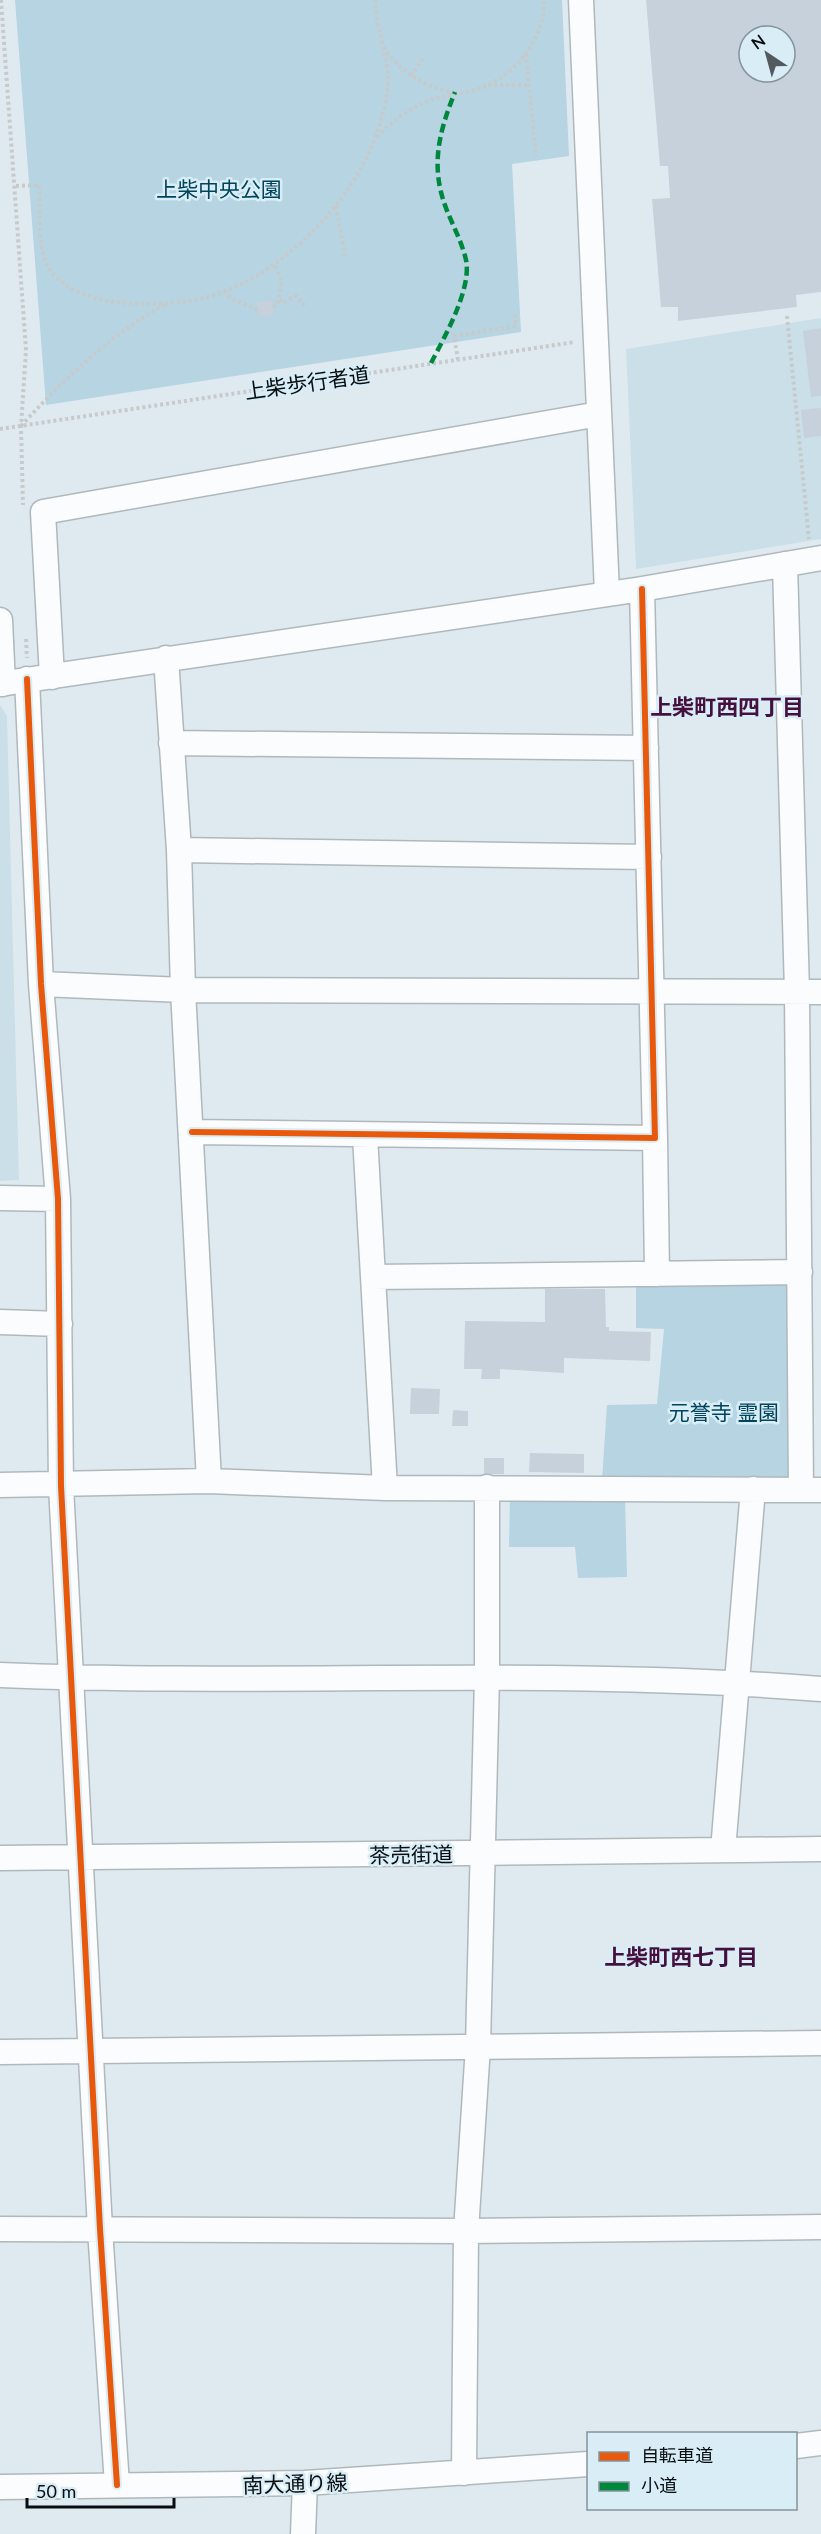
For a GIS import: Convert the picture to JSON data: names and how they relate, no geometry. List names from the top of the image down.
{
  "streets": {
    "street": ["茶売街道", "南大通り線"],
    "path": ["上柴歩行者道"]
  },
  "districts": ["上柴町西四丁目", "上柴町西七丁目"],
  "parks": ["上柴中央公園", "元誉寺 霊園"],
  "legend": ["自転車道", "小道"],
  "scale_bar": "50 m",
  "north": "top left"
}
